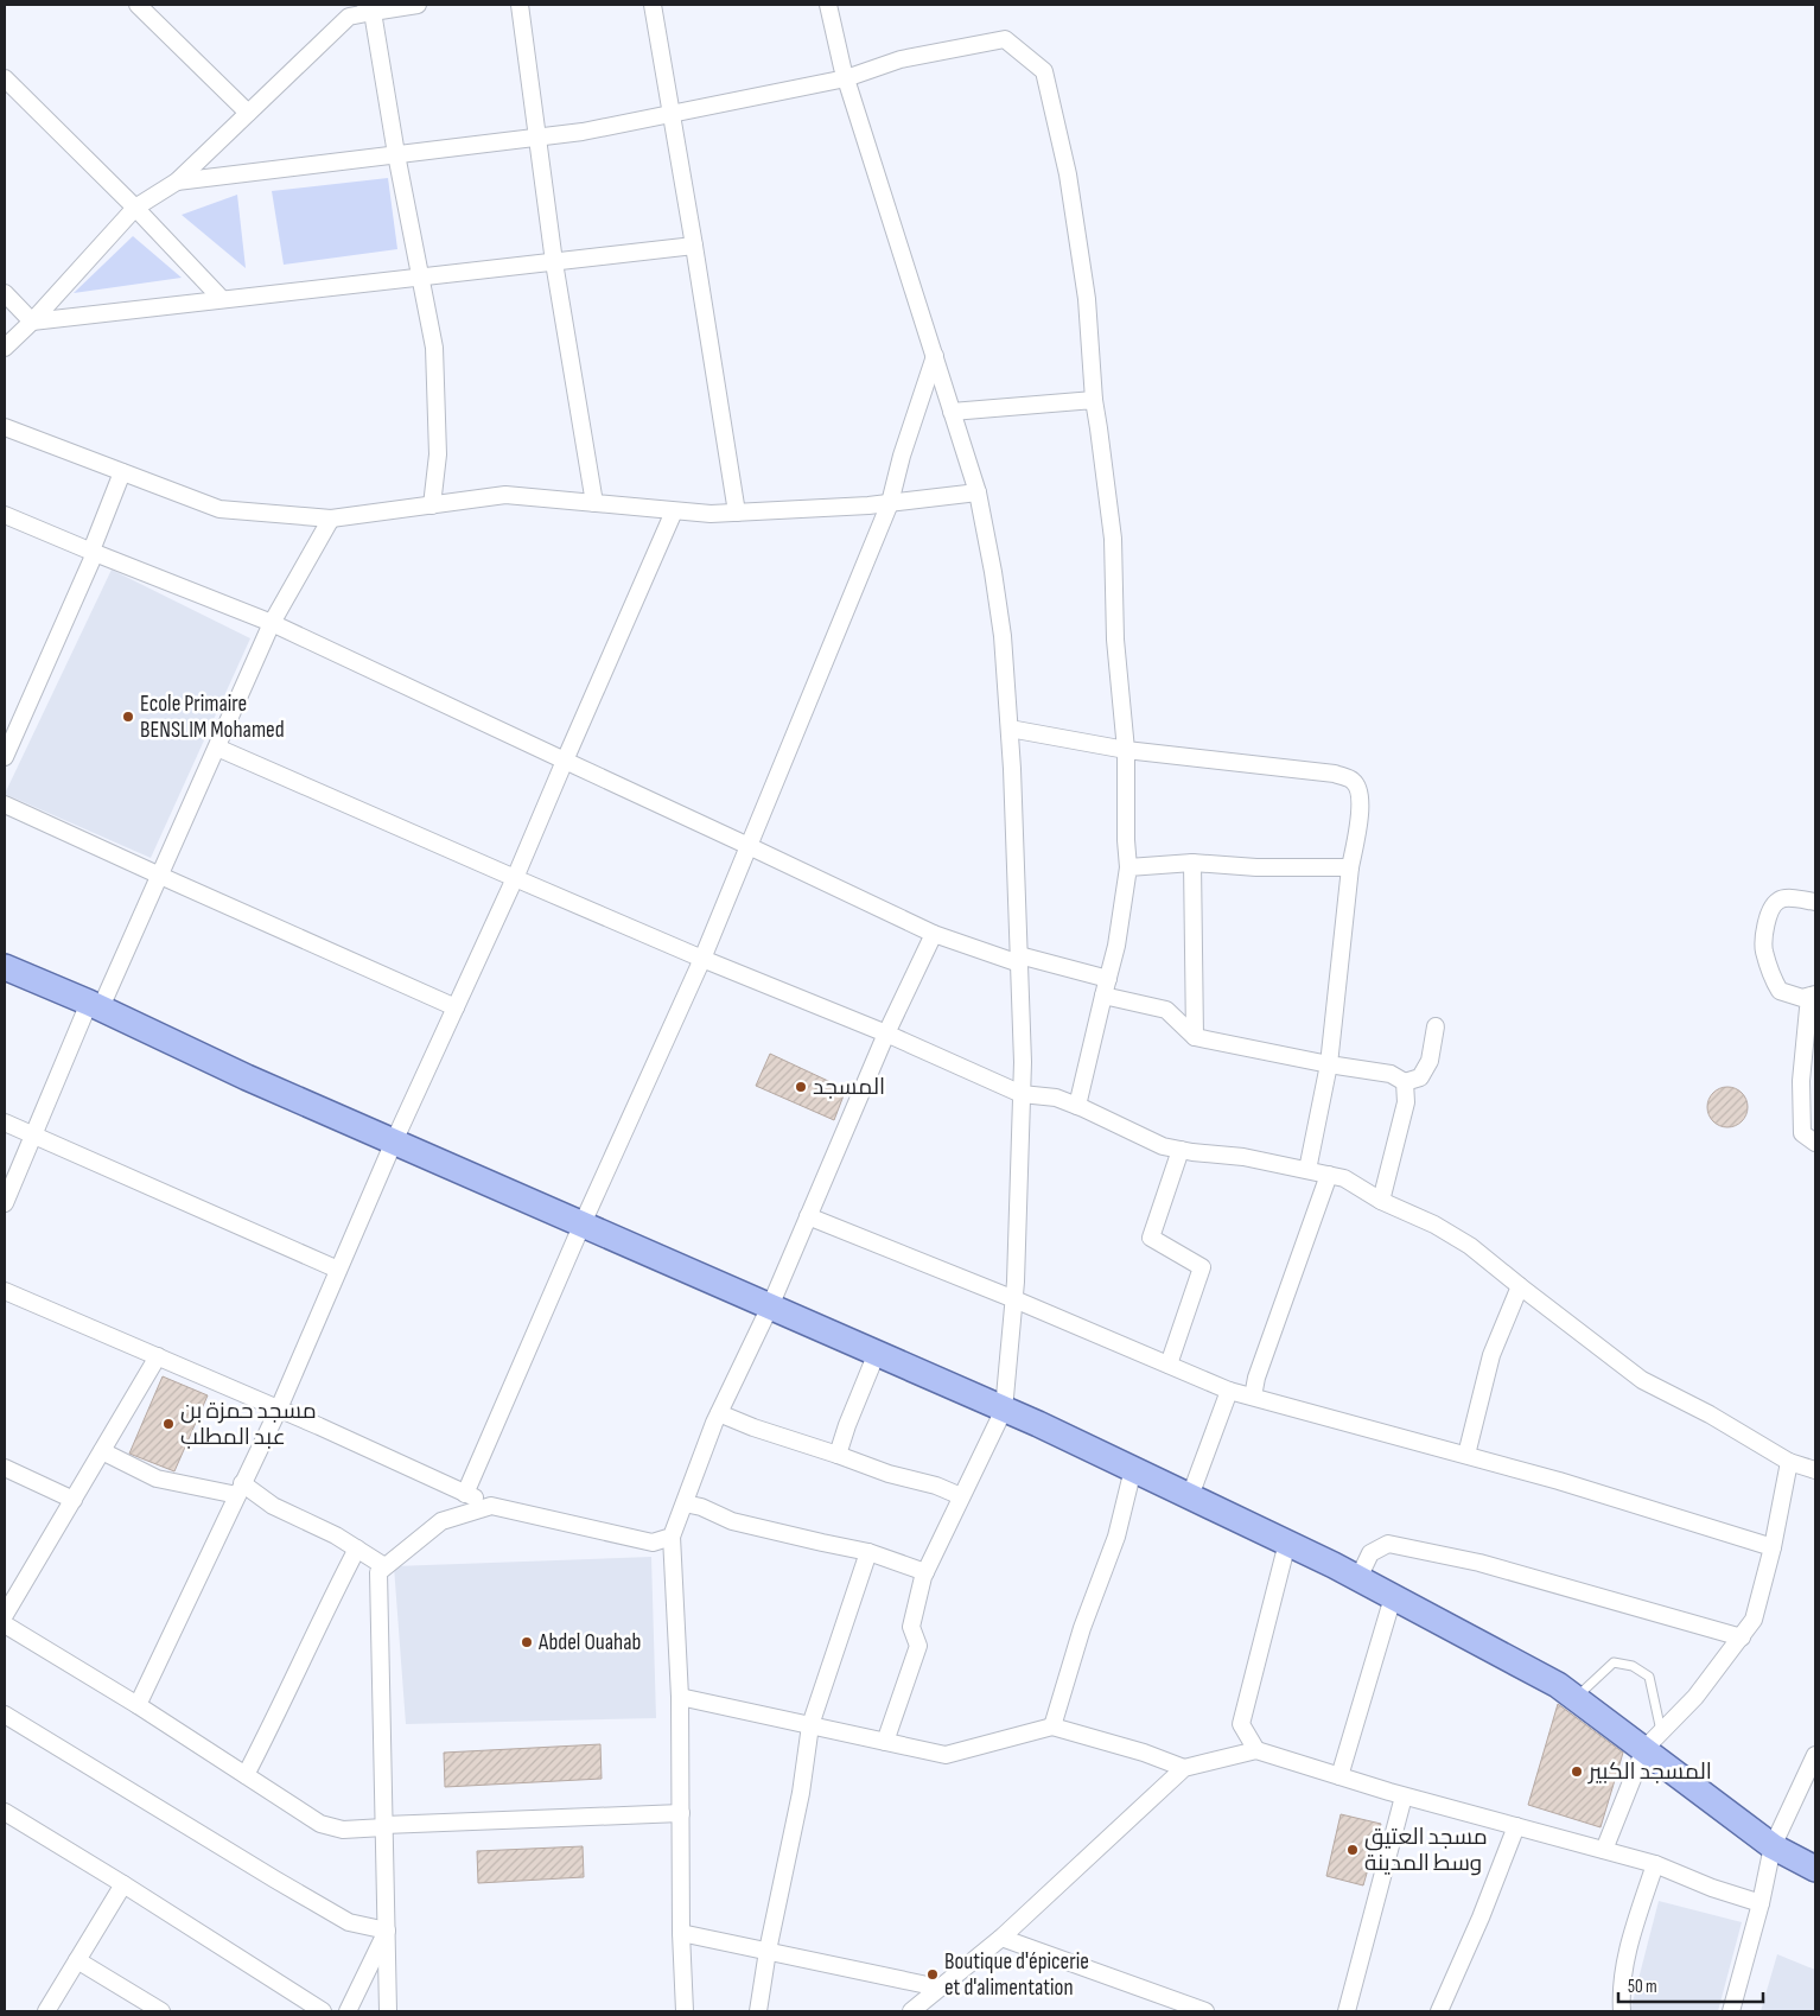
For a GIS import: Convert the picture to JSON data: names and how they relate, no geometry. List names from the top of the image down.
{
  "places": [
    "Ecole Primaire BENSLIM Mohamed",
    "المسجد",
    "مسجد حمزة بن عبد المطلب",
    "Abdel Ouahab",
    "المسجد الكبير",
    "مسجد العتيق وسط المدينة",
    "Boutique d'épicerie et d'alimentation"
  ],
  "scale_bar": "50 m"
}
